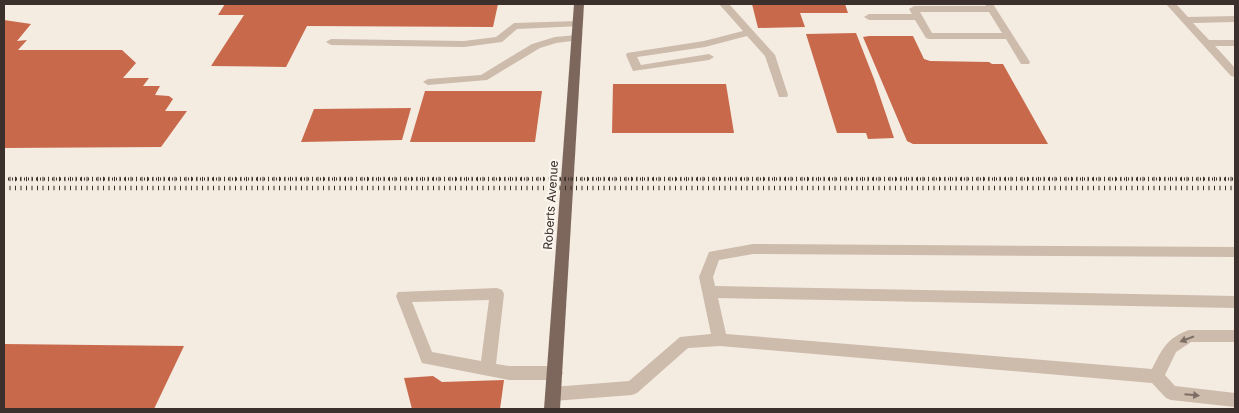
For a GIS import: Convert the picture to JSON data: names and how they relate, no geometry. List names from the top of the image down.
{
  "streets": {
    "main road": ["Roberts Avenue"]
  }
}
